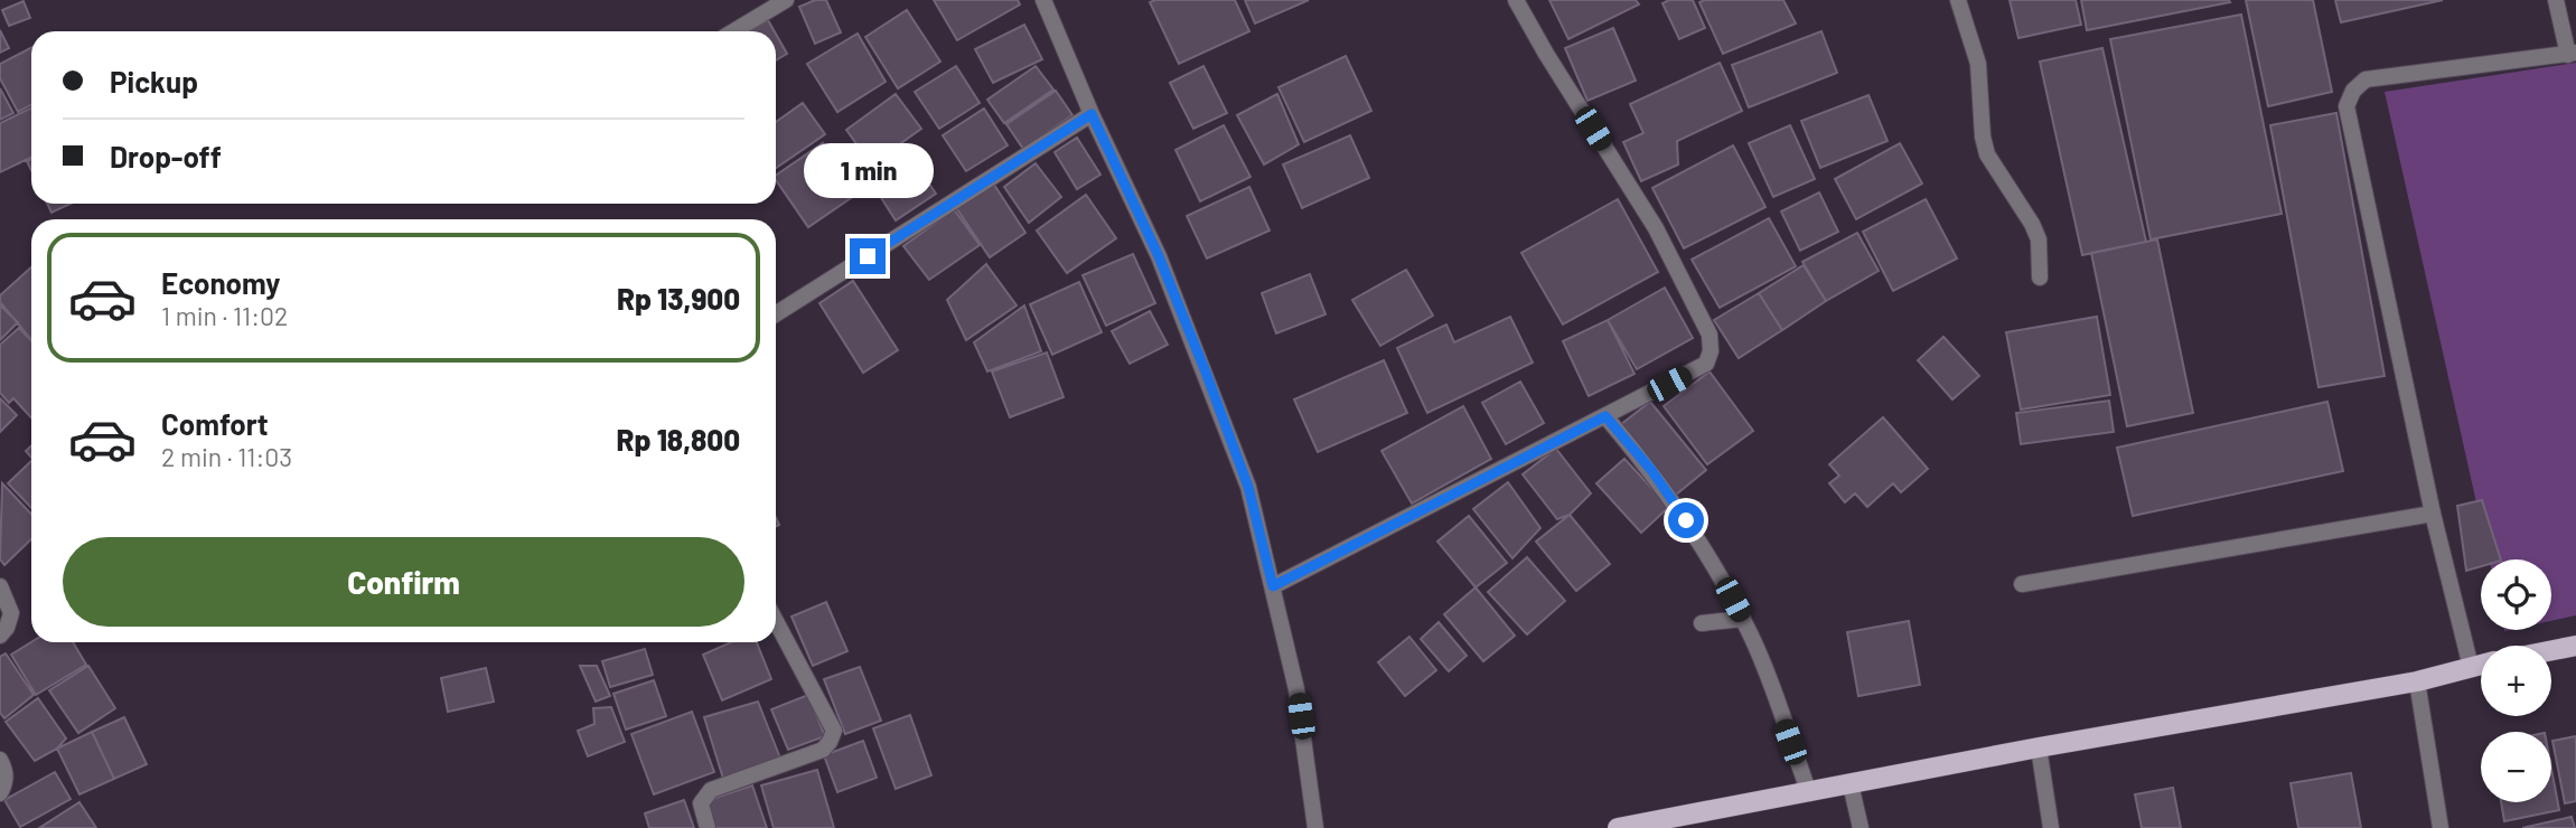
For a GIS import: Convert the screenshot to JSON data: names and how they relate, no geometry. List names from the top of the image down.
{
  "page": {
    "banner": ["Pickup", "Drop-off"],
    "bubble": "1 min",
    "list": [
      {
        "name": "Economy",
        "note": "1 min · 11:02",
        "value": "Rp 13,900"
      },
      {
        "name": "Comfort",
        "note": "2 min · 11:03",
        "value": "Rp 18,800"
      }
    ],
    "buttons": "Confirm",
    "map_buttons": ["+", "−"]
  }
}
